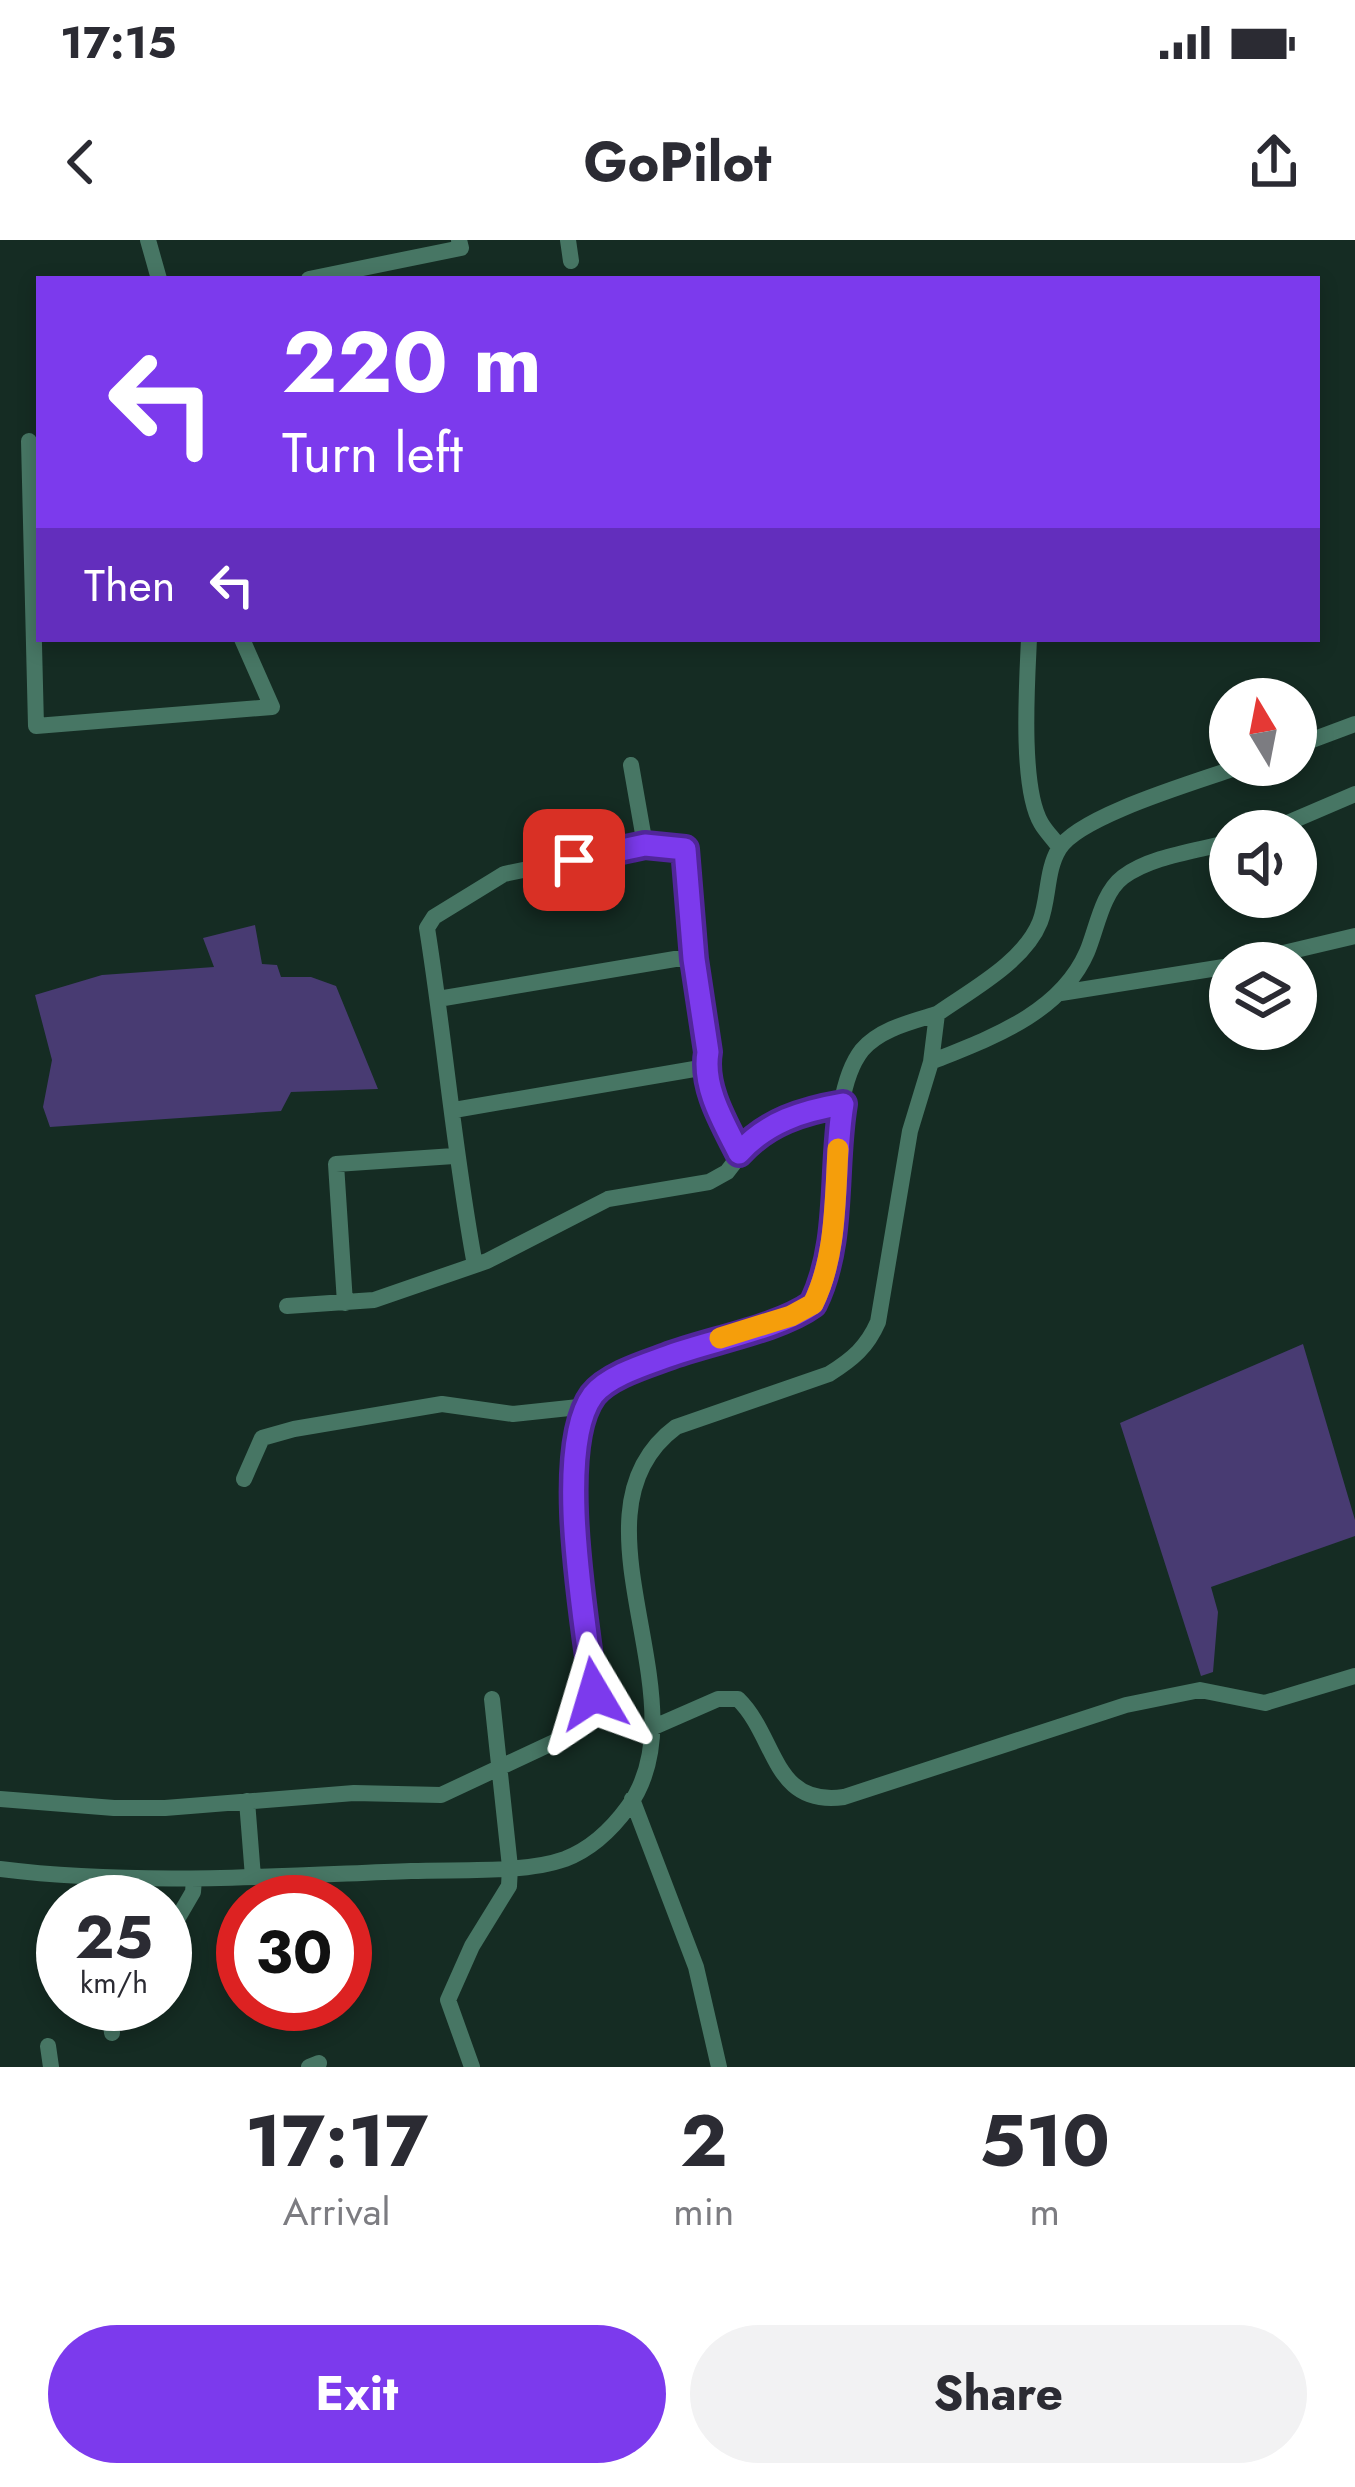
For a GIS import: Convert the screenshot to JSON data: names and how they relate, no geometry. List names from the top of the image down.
{
  "north": "top",
  "page": {
    "status": "17:15",
    "header": "GoPilot",
    "turn": ["220 m", "Turn left"],
    "then": "Then",
    "speed": "25 km/h",
    "limit": "30",
    "eta": [
      "17:17",
      "Arrival",
      "2",
      "min",
      "510",
      "m"
    ],
    "buttons": ["Exit", "Share"]
  }
}
